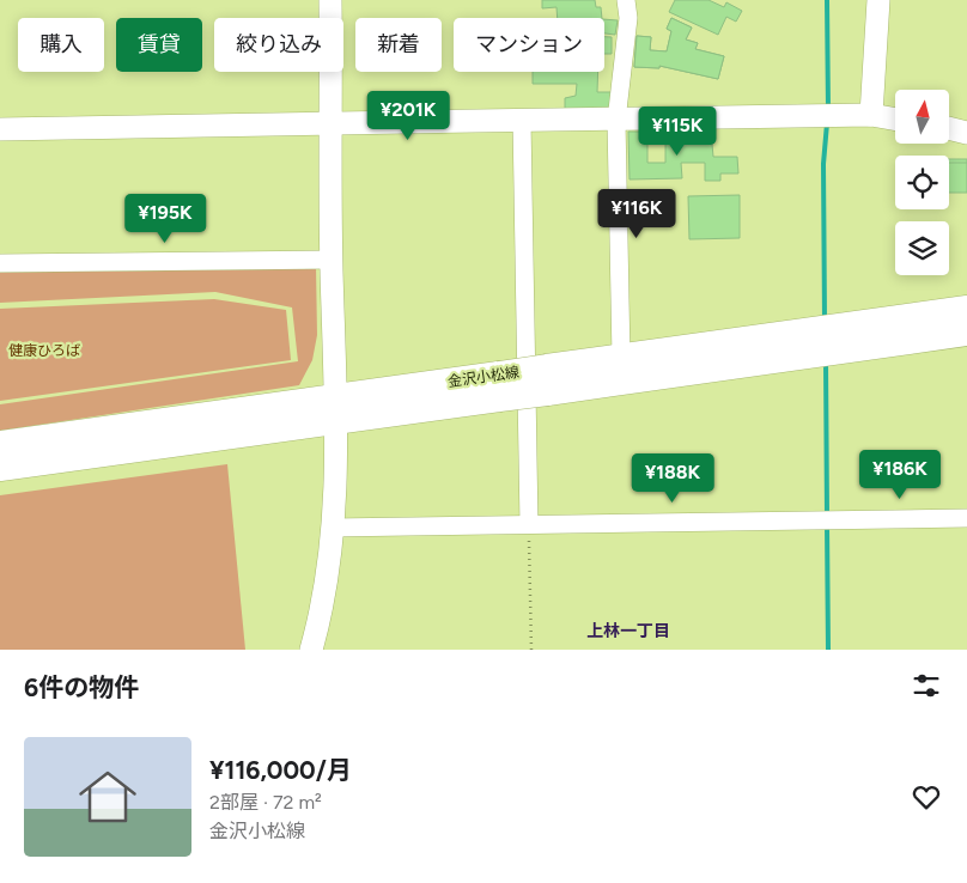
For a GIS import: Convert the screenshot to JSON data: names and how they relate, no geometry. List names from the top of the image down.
{
  "streets": {
    "main road": ["金沢小松線"]
  },
  "districts": ["上林一丁目"],
  "parks": ["健康ひろば"],
  "north": "top",
  "page": {
    "chip": [
      "購入",
      "賃貸",
      "絞り込み",
      "新着",
      "マンション"
    ],
    "price": [
      "¥201K",
      "¥115K",
      "¥116K",
      "¥195K",
      "¥186K",
      "¥188K"
    ],
    "heading": "6件の物件",
    "list": [
      {
        "name": "¥116,000/月",
        "note": "2部屋 · 72 m² · 金沢小松線"
      }
    ]
  }
}
